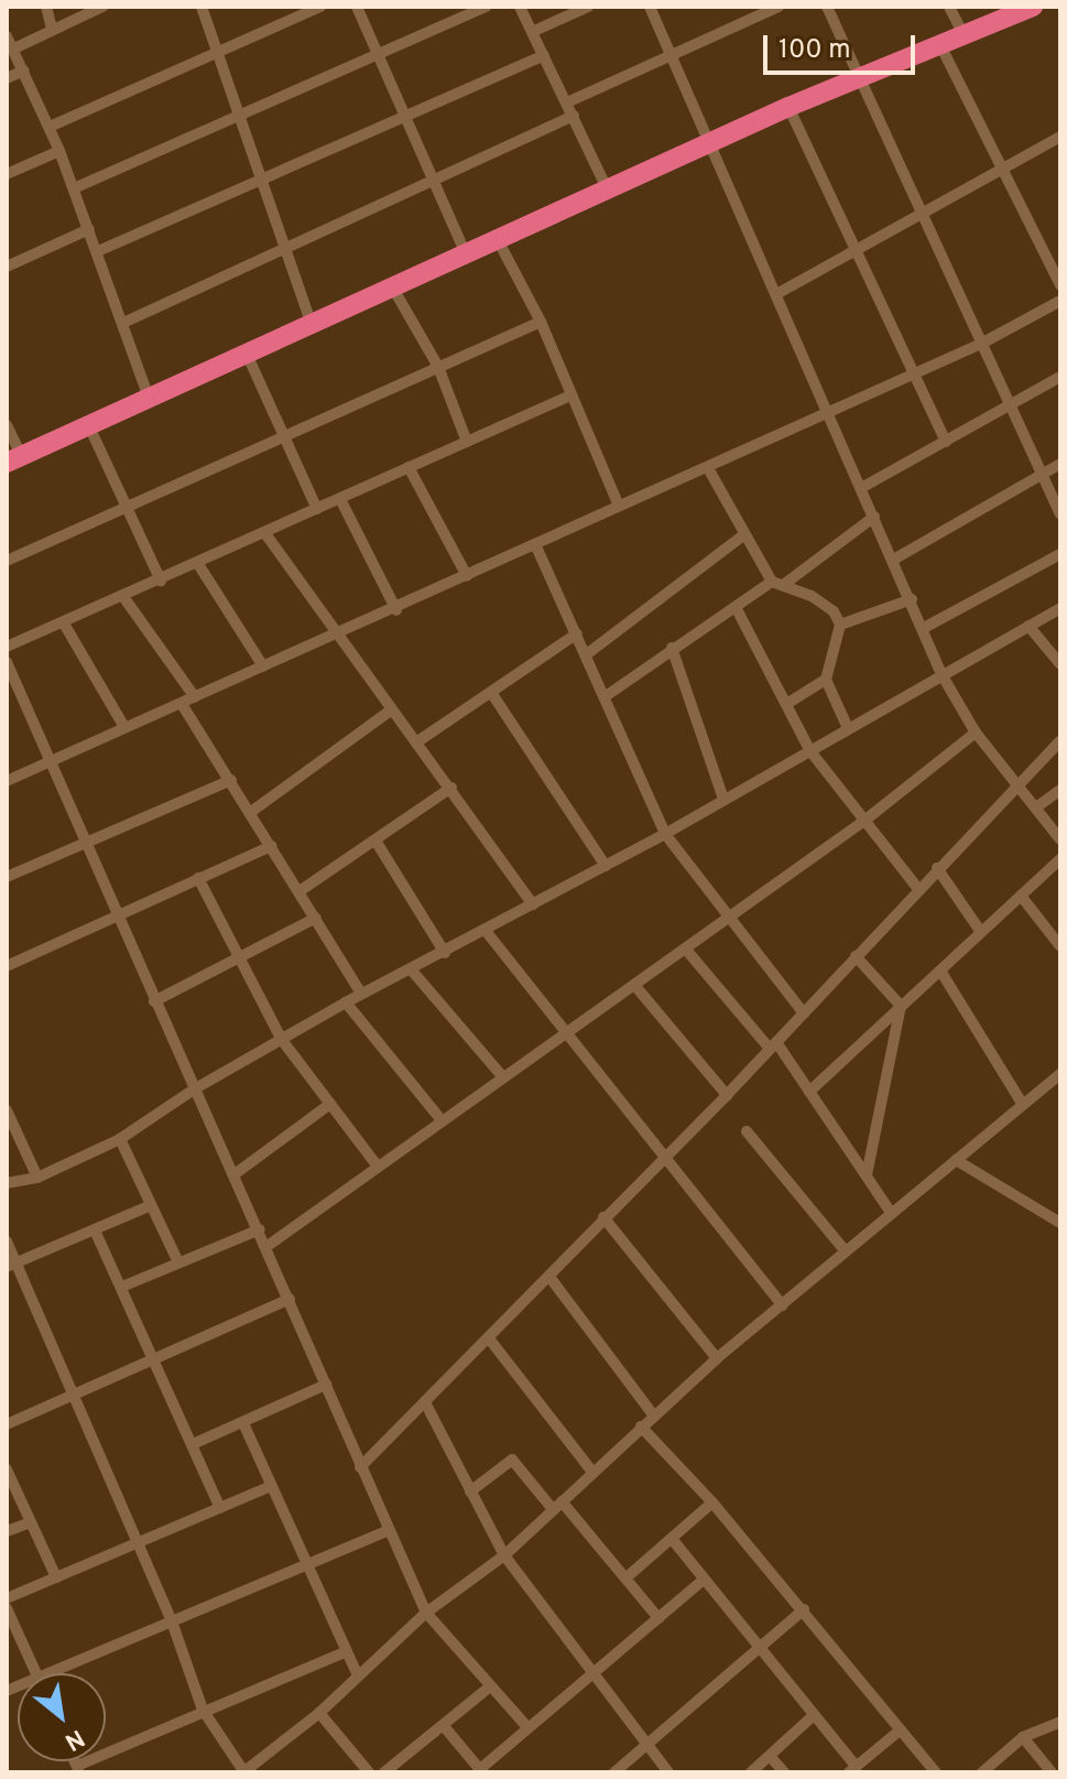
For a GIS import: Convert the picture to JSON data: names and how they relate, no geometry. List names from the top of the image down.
{
  "scale_bar": "100 m",
  "north": "bottom right"
}
